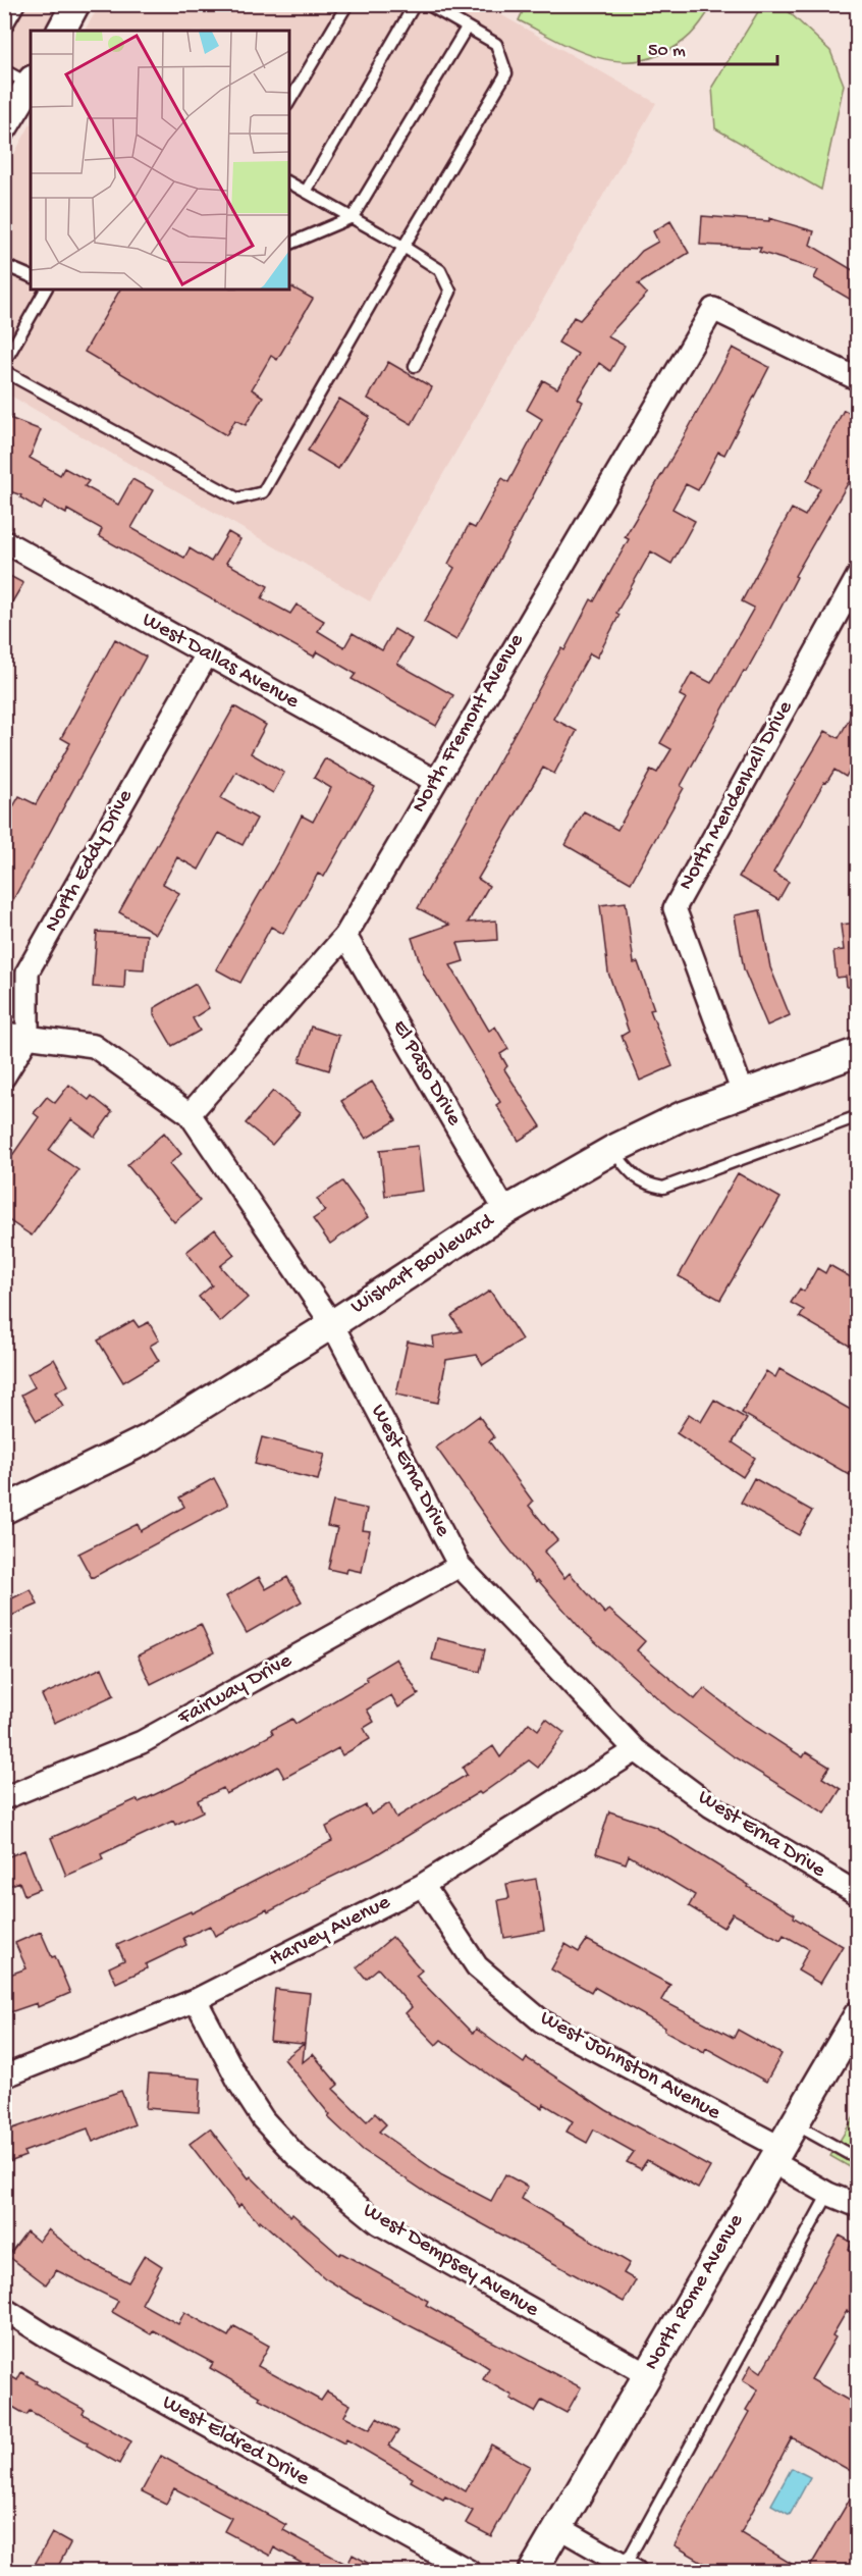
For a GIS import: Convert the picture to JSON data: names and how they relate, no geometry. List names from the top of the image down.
{
  "streets": {
    "street": [
      "West Dallas Avenue",
      "North Fremont Avenue",
      "North Mendenhall Drive",
      "North Eddy Drive",
      "El Paso Drive",
      "Wishart Boulevard",
      "West Erna Drive",
      "Fairway Drive",
      "Harvey Avenue",
      "West Johnston Avenue",
      "West Dempsey Avenue",
      "North Rome Avenue",
      "West Eldred Drive"
    ]
  },
  "crossings": [
    ["West Dallas Avenue", "North Fremont Avenue"],
    ["West Dallas Avenue", "North Eddy Drive"],
    ["North Fremont Avenue", "El Paso Drive"],
    ["North Fremont Avenue", "West Erna Drive"],
    ["North Mendenhall Drive", "Wishart Boulevard"],
    ["North Eddy Drive", "West Erna Drive"],
    ["El Paso Drive", "Wishart Boulevard"],
    ["Wishart Boulevard", "West Erna Drive"],
    ["West Erna Drive", "Fairway Drive"],
    ["West Erna Drive", "Harvey Avenue"],
    ["Harvey Avenue", "West Johnston Avenue"],
    ["Harvey Avenue", "West Dempsey Avenue"],
    ["West Johnston Avenue", "North Rome Avenue"],
    ["West Dempsey Avenue", "North Rome Avenue"]
  ],
  "scale_bar": "50 m"
}
